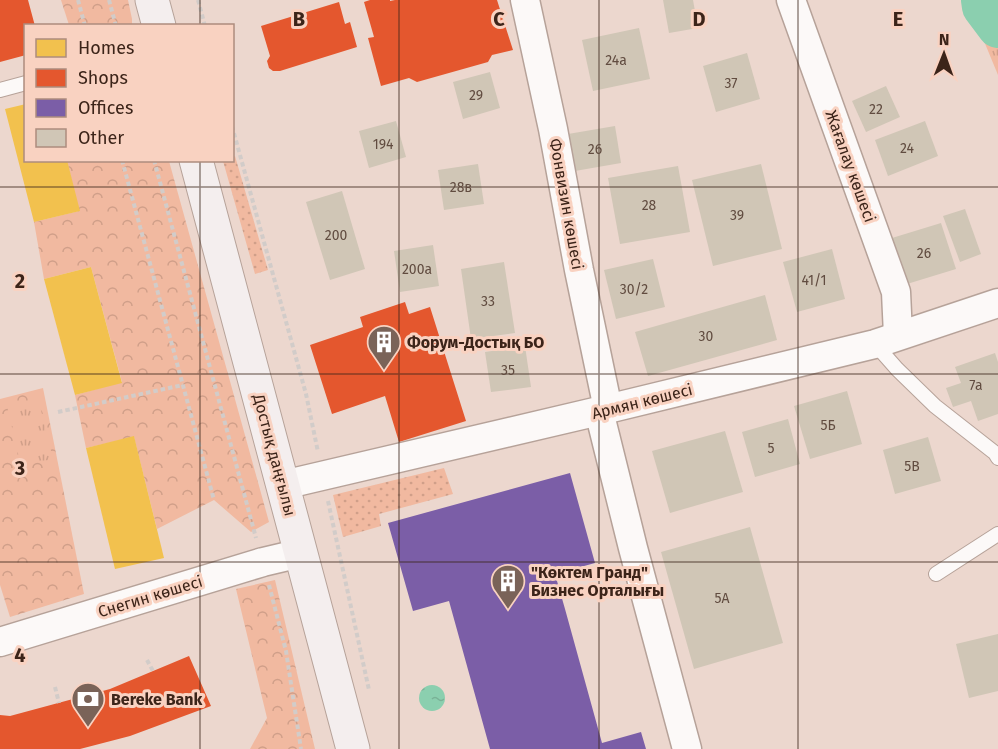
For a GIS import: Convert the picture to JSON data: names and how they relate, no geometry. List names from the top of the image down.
{
  "streets": {
    "main road": ["Достық даңғылы"],
    "street": [
      "Жағалау көшесі",
      "Фонвизин көшесі",
      "Армян көшесі",
      "Снегин көшесі"
    ]
  },
  "crossings": [
    ["Жағалау көшесі", "Армян көшесі"],
    ["Фонвизин көшесі", "Армян көшесі"],
    ["Армян көшесі", "Достық даңғылы"],
    ["Достық даңғылы", "Снегин көшесі"]
  ],
  "places": {
    "building": ["Форум-Достық БО", "\"Көктем Гранд\" Бизнес Орталығы"],
    "bank": ["Bereke Bank"]
  },
  "house_numbers": [
    "24а",
    "37",
    "29",
    "22",
    "194",
    "24",
    "26",
    "28в",
    "28",
    "39",
    "200",
    "26",
    "200а",
    "41/1",
    "30/2",
    "33",
    "30",
    "35",
    "7а",
    "5Б",
    "5",
    "5В",
    "5А"
  ],
  "legend": [
    "Homes",
    "Shops",
    "Offices",
    "Other"
  ],
  "north": "top",
  "grid": {
    "columns": [
      "B",
      "C",
      "D",
      "E"
    ],
    "rows": ["2", "3", "4"]
  }
}
